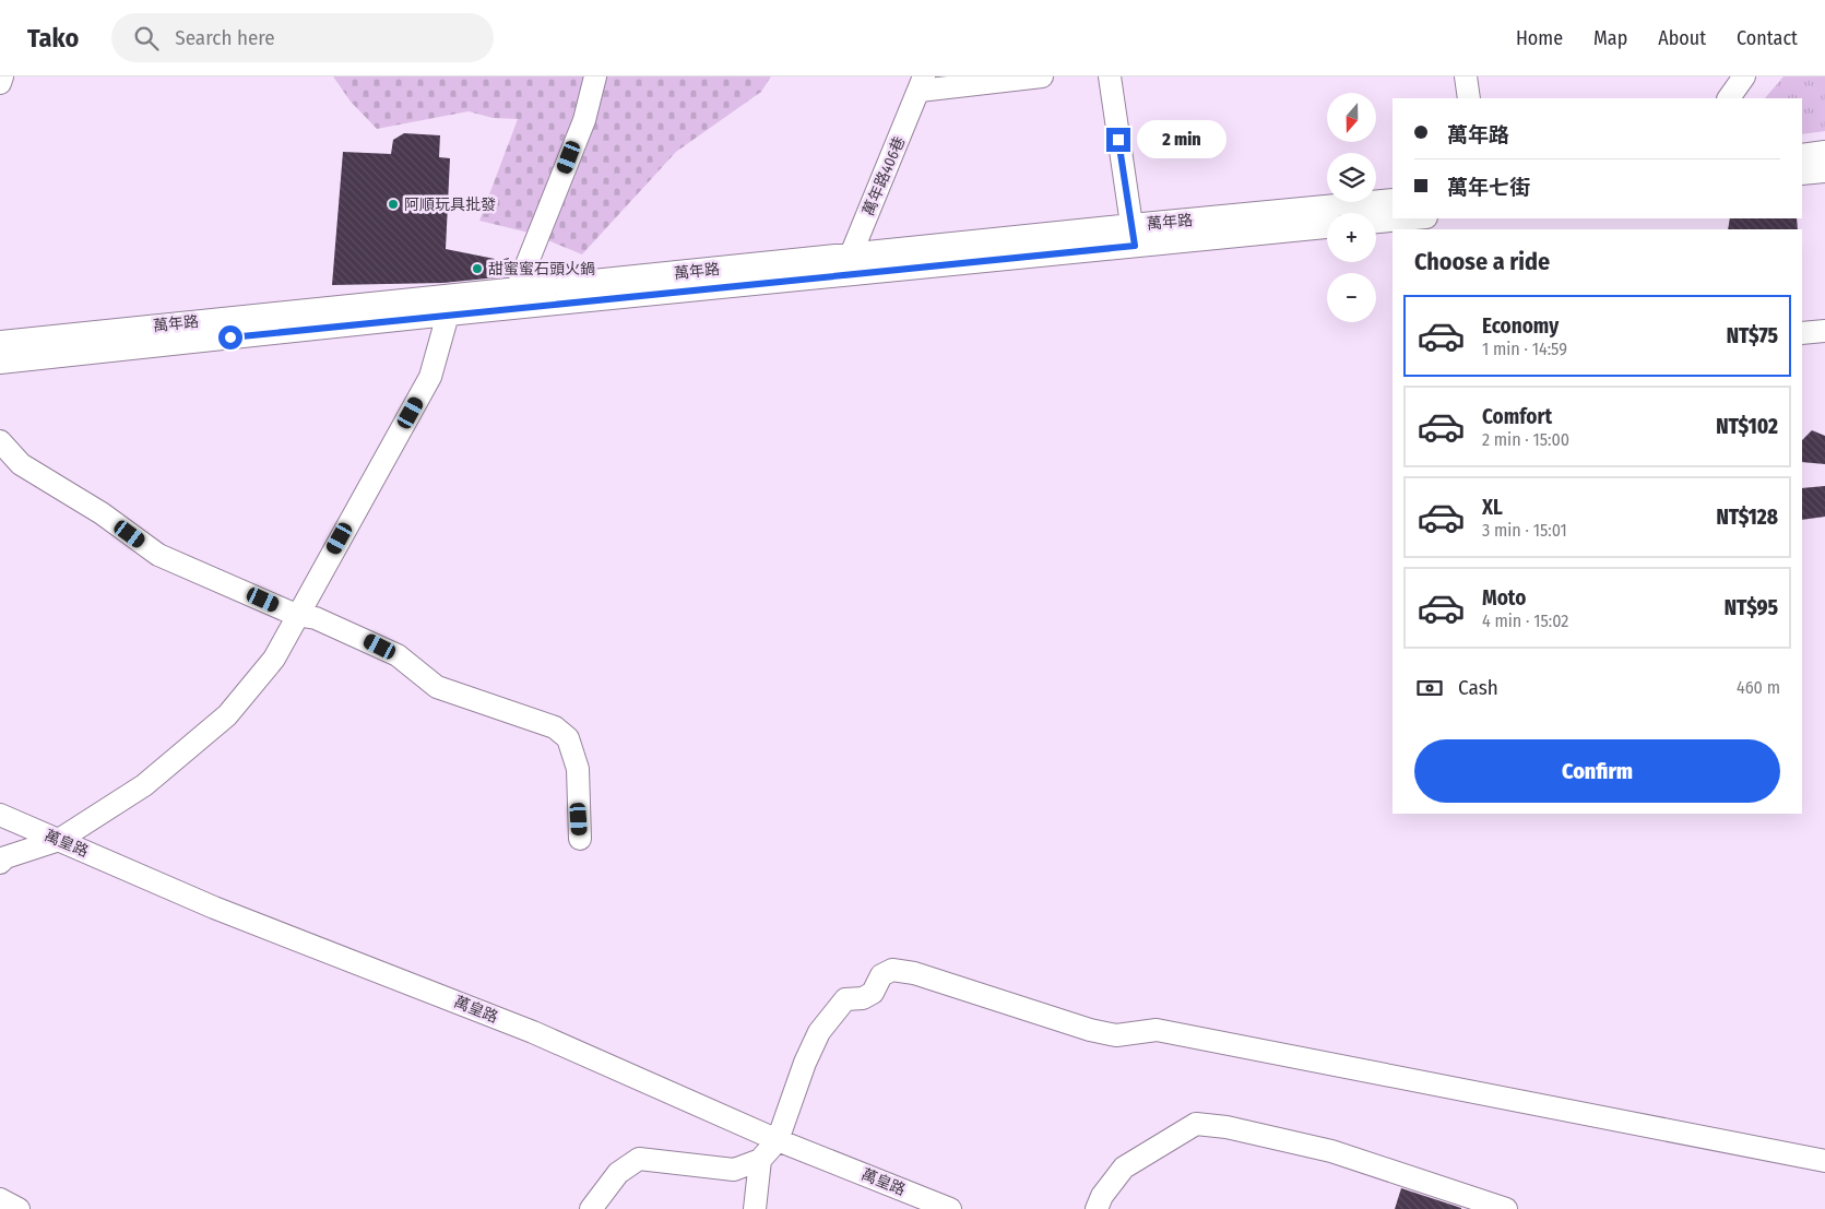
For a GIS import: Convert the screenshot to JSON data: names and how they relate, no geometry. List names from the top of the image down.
{
  "streets": {
    "street": ["萬年路406巷", "萬年路", "萬皇路"]
  },
  "crossings": [
    ["萬年路406巷", "萬年路"]
  ],
  "places": ["阿順玩具批發", "甜蜜蜜石頭火鍋"],
  "north": "bottom",
  "page": {
    "header": "Tako",
    "search": "Search here",
    "nav": [
      "Home",
      "Map",
      "About",
      "Contact"
    ],
    "map_buttons": ["+", "−"],
    "banner": ["萬年路", "萬年七街"],
    "bubble": "2 min",
    "heading": "Choose a ride",
    "list": [
      {
        "name": "Economy",
        "note": "1 min · 14:59",
        "value": "NT$75"
      },
      {
        "name": "Comfort",
        "note": "2 min · 15:00",
        "value": "NT$102"
      },
      {
        "name": "XL",
        "note": "3 min · 15:01",
        "value": "NT$128"
      },
      {
        "name": "Moto",
        "note": "4 min · 15:02",
        "value": "NT$95"
      }
    ],
    "pay": ["Cash", "460 m"],
    "buttons": "Confirm"
  }
}
